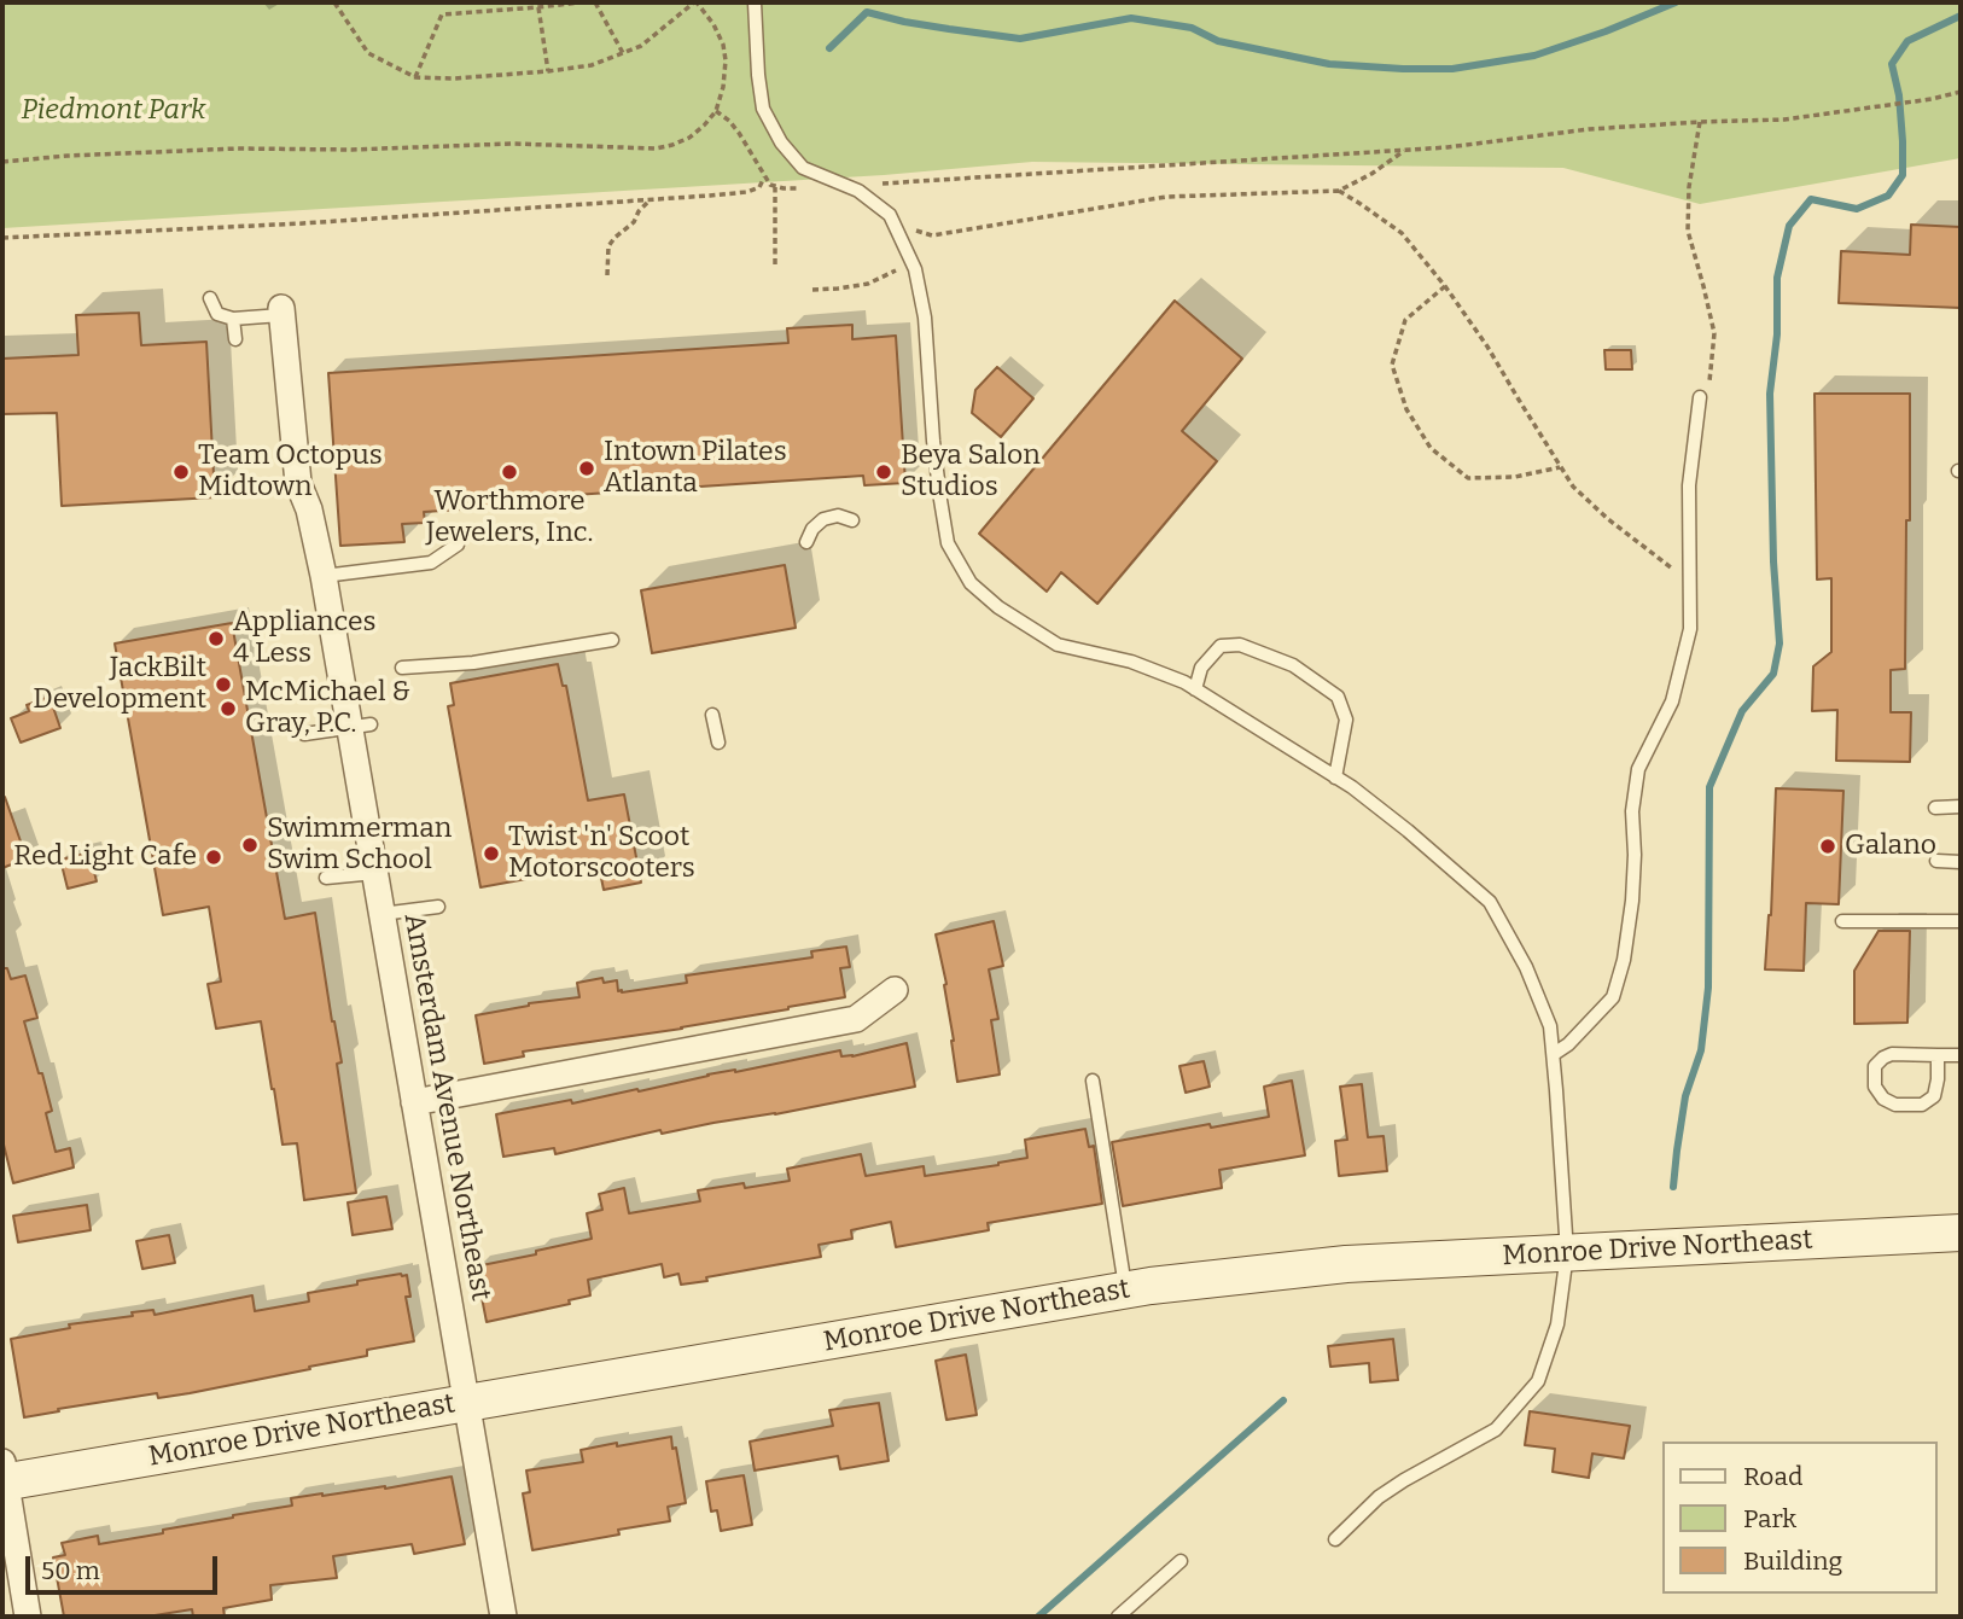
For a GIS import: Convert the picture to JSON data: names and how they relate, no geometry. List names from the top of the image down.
{
  "streets": {
    "main road": ["Monroe Drive Northeast"],
    "street": ["Amsterdam Avenue Northeast"]
  },
  "crossings": [
    ["Amsterdam Avenue Northeast", "Monroe Drive Northeast"]
  ],
  "parks": ["Piedmont Park"],
  "places": [
    "Intown Pilates Atlanta",
    "Team Octopus Midtown",
    "Worthmore Jewelers, Inc.",
    "Beya Salon Studios",
    "Appliances 4 Less",
    "JackBilt Development",
    "McMichael & Gray, P.C.",
    "Swimmerman Swim School",
    "Galano",
    "Twist 'n' Scoot Motorscooters",
    "Red Light Cafe"
  ],
  "legend": ["Road", "Park", "Building"],
  "scale_bar": "50 m"
}
